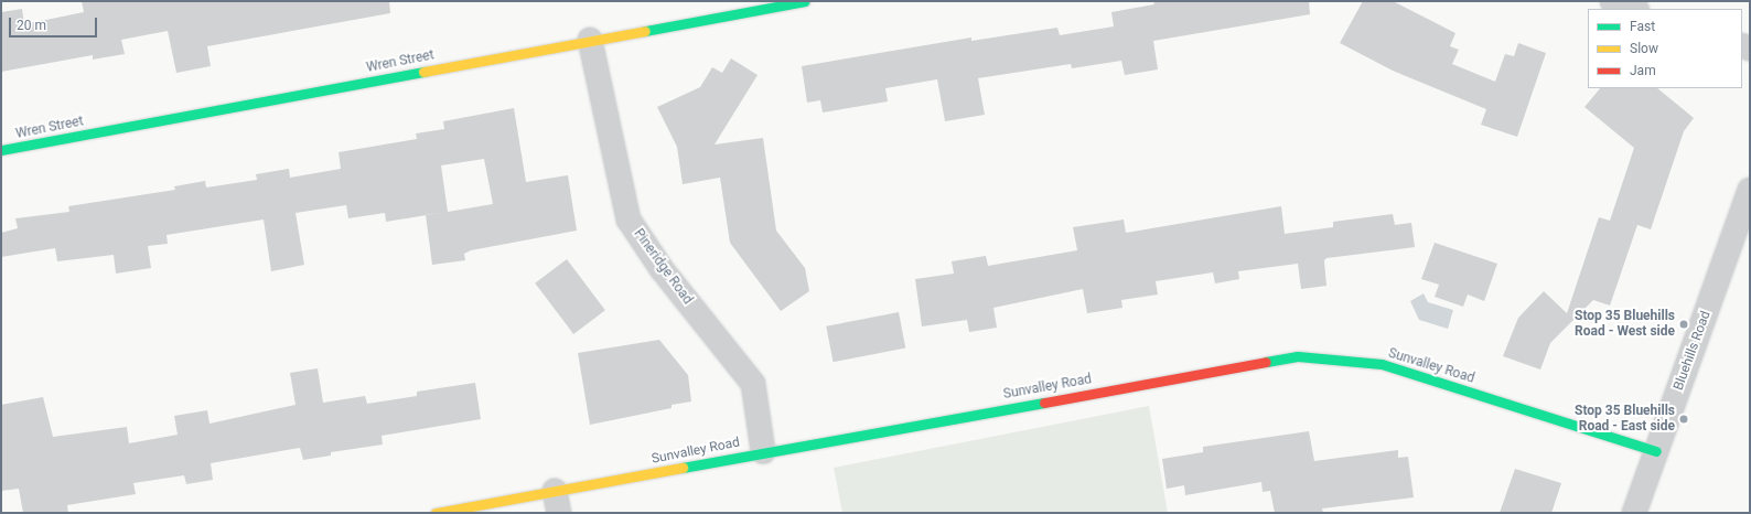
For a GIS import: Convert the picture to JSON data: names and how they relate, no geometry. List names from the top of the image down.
{
  "streets": {
    "street": [
      "Wren Street",
      "Pineridge Road",
      "Bluehills Road",
      "Sunvalley Road"
    ]
  },
  "crossings": [
    ["Wren Street", "Pineridge Road"],
    ["Pineridge Road", "Sunvalley Road"],
    ["Bluehills Road", "Sunvalley Road"]
  ],
  "places": ["Stop 35 Bluehills Road - West side", "Stop 35 Bluehills Road - East side"],
  "legend": ["Fast", "Slow", "Jam"],
  "scale_bar": "20 m"
}
